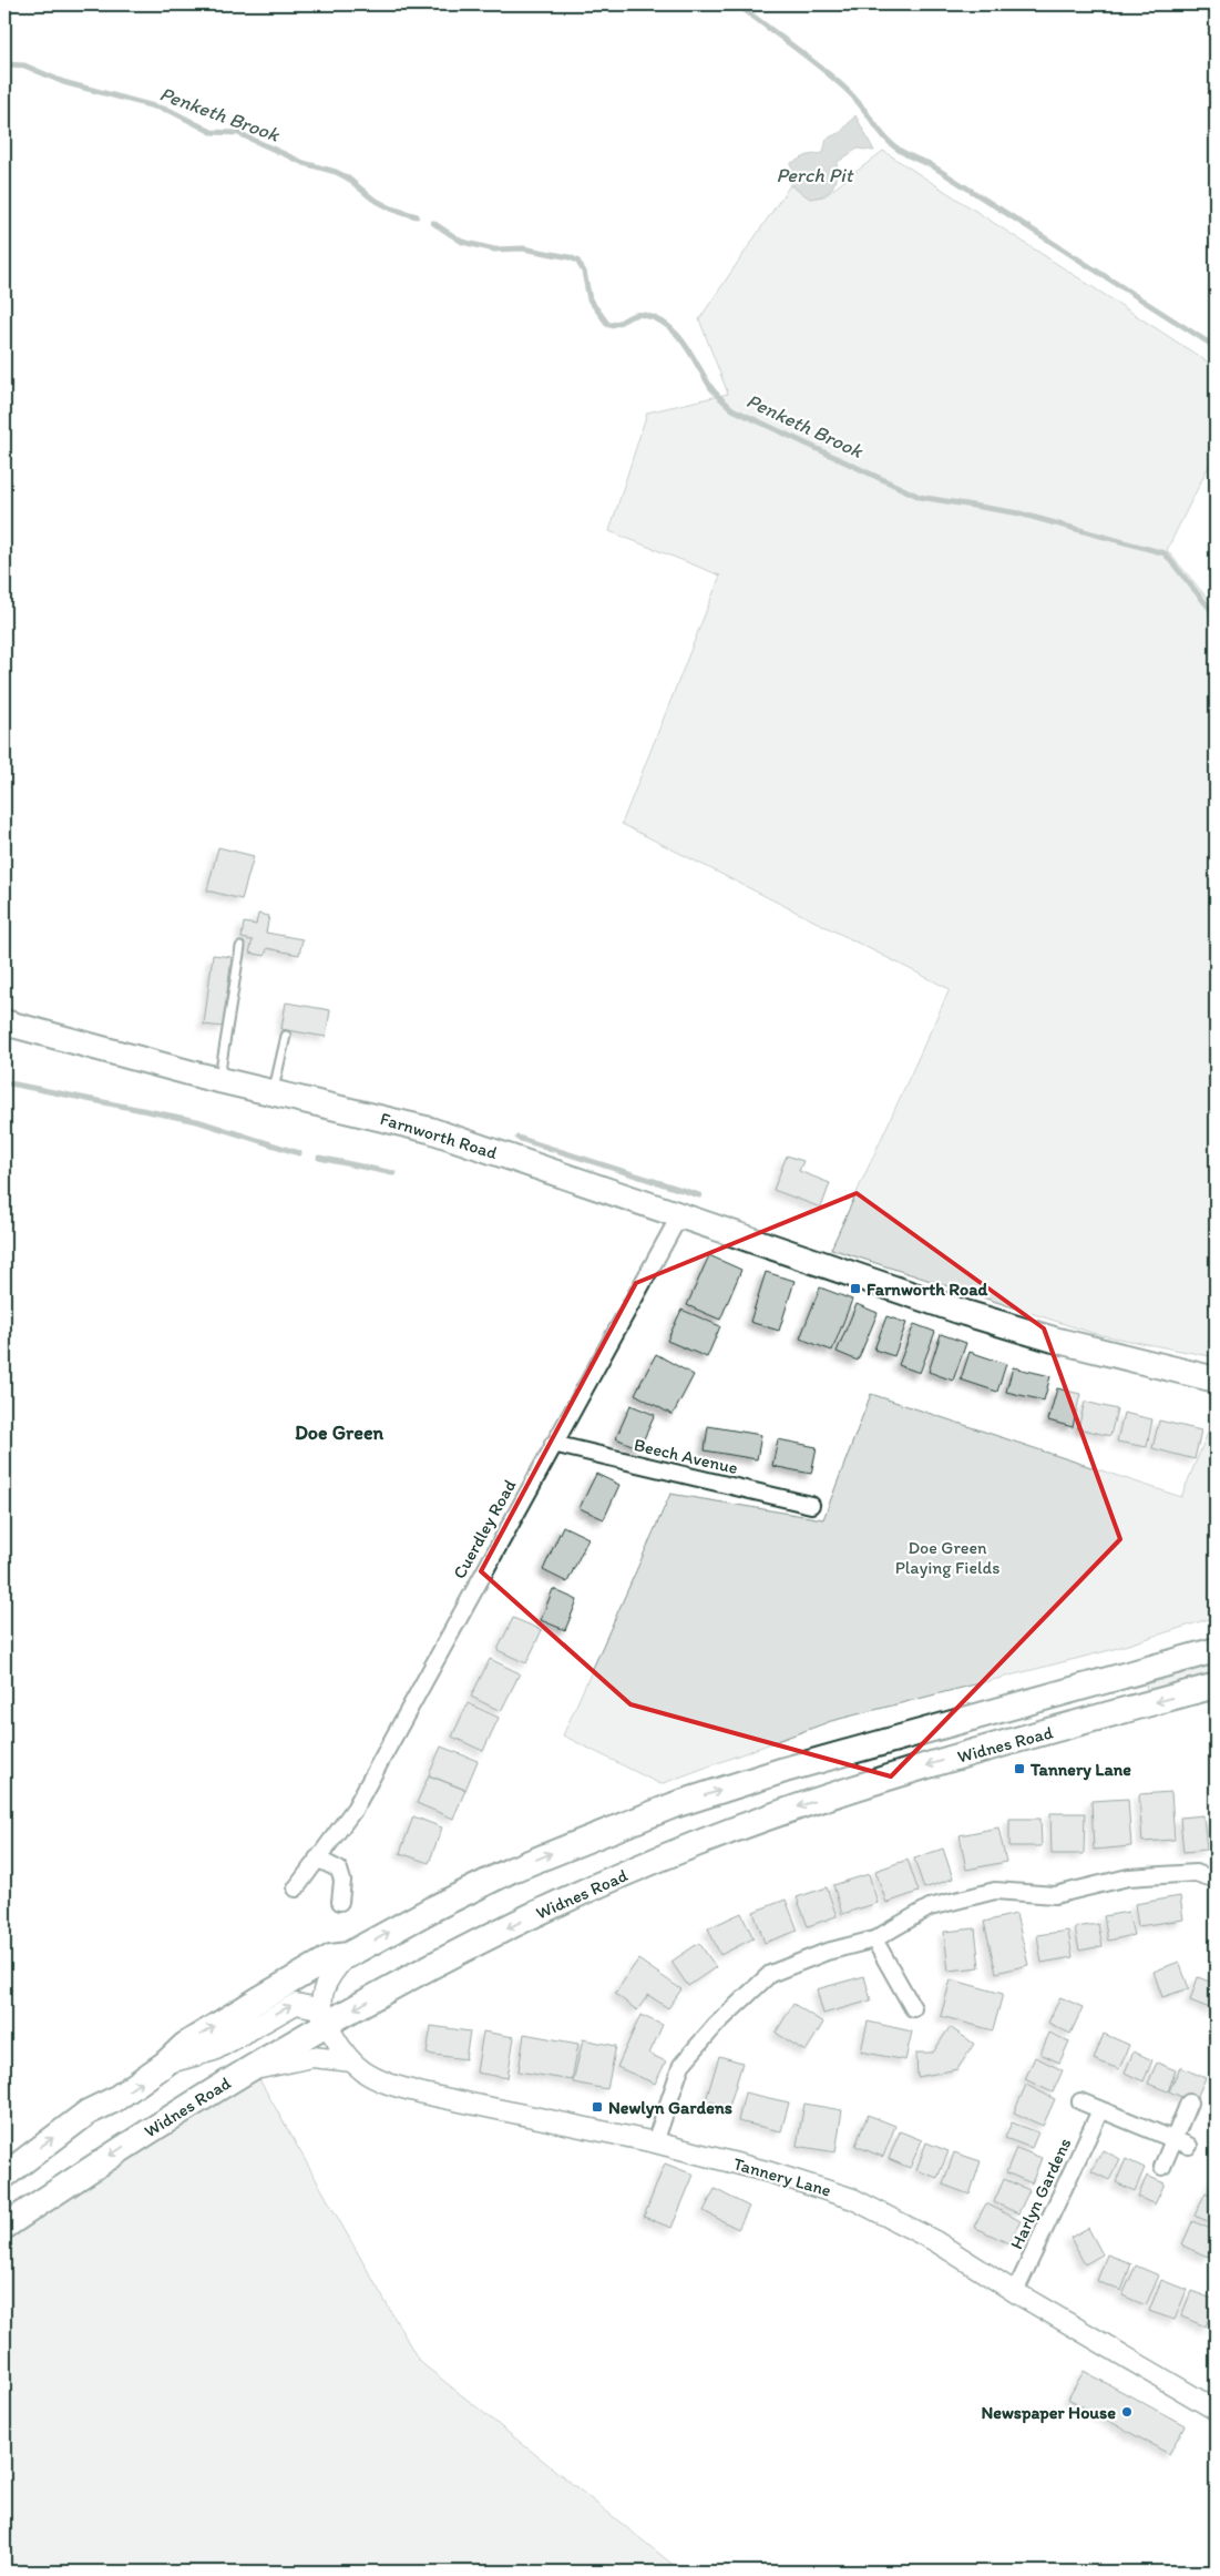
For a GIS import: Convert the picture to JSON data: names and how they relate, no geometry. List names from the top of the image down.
{
  "streets": {
    "main road": ["Farnworth Road", "Widnes Road"],
    "street": [
      "Beech Avenue",
      "Cuerdley Road",
      "Tannery Lane",
      "Harlyn Gardens"
    ]
  },
  "crossings": [
    ["Farnworth Road", "Cuerdley Road"],
    ["Beech Avenue", "Cuerdley Road"],
    ["Widnes Road", "Tannery Lane"],
    ["Tannery Lane", "Harlyn Gardens"]
  ],
  "districts": ["Doe Green"],
  "water": ["Penketh Brook", "Perch Pit"],
  "parks": ["Doe Green Playing Fields"],
  "places": {
    "transit": ["Farnworth Road", "Tannery Lane", "Newlyn Gardens"],
    "other": ["Newspaper House"]
  }
}
